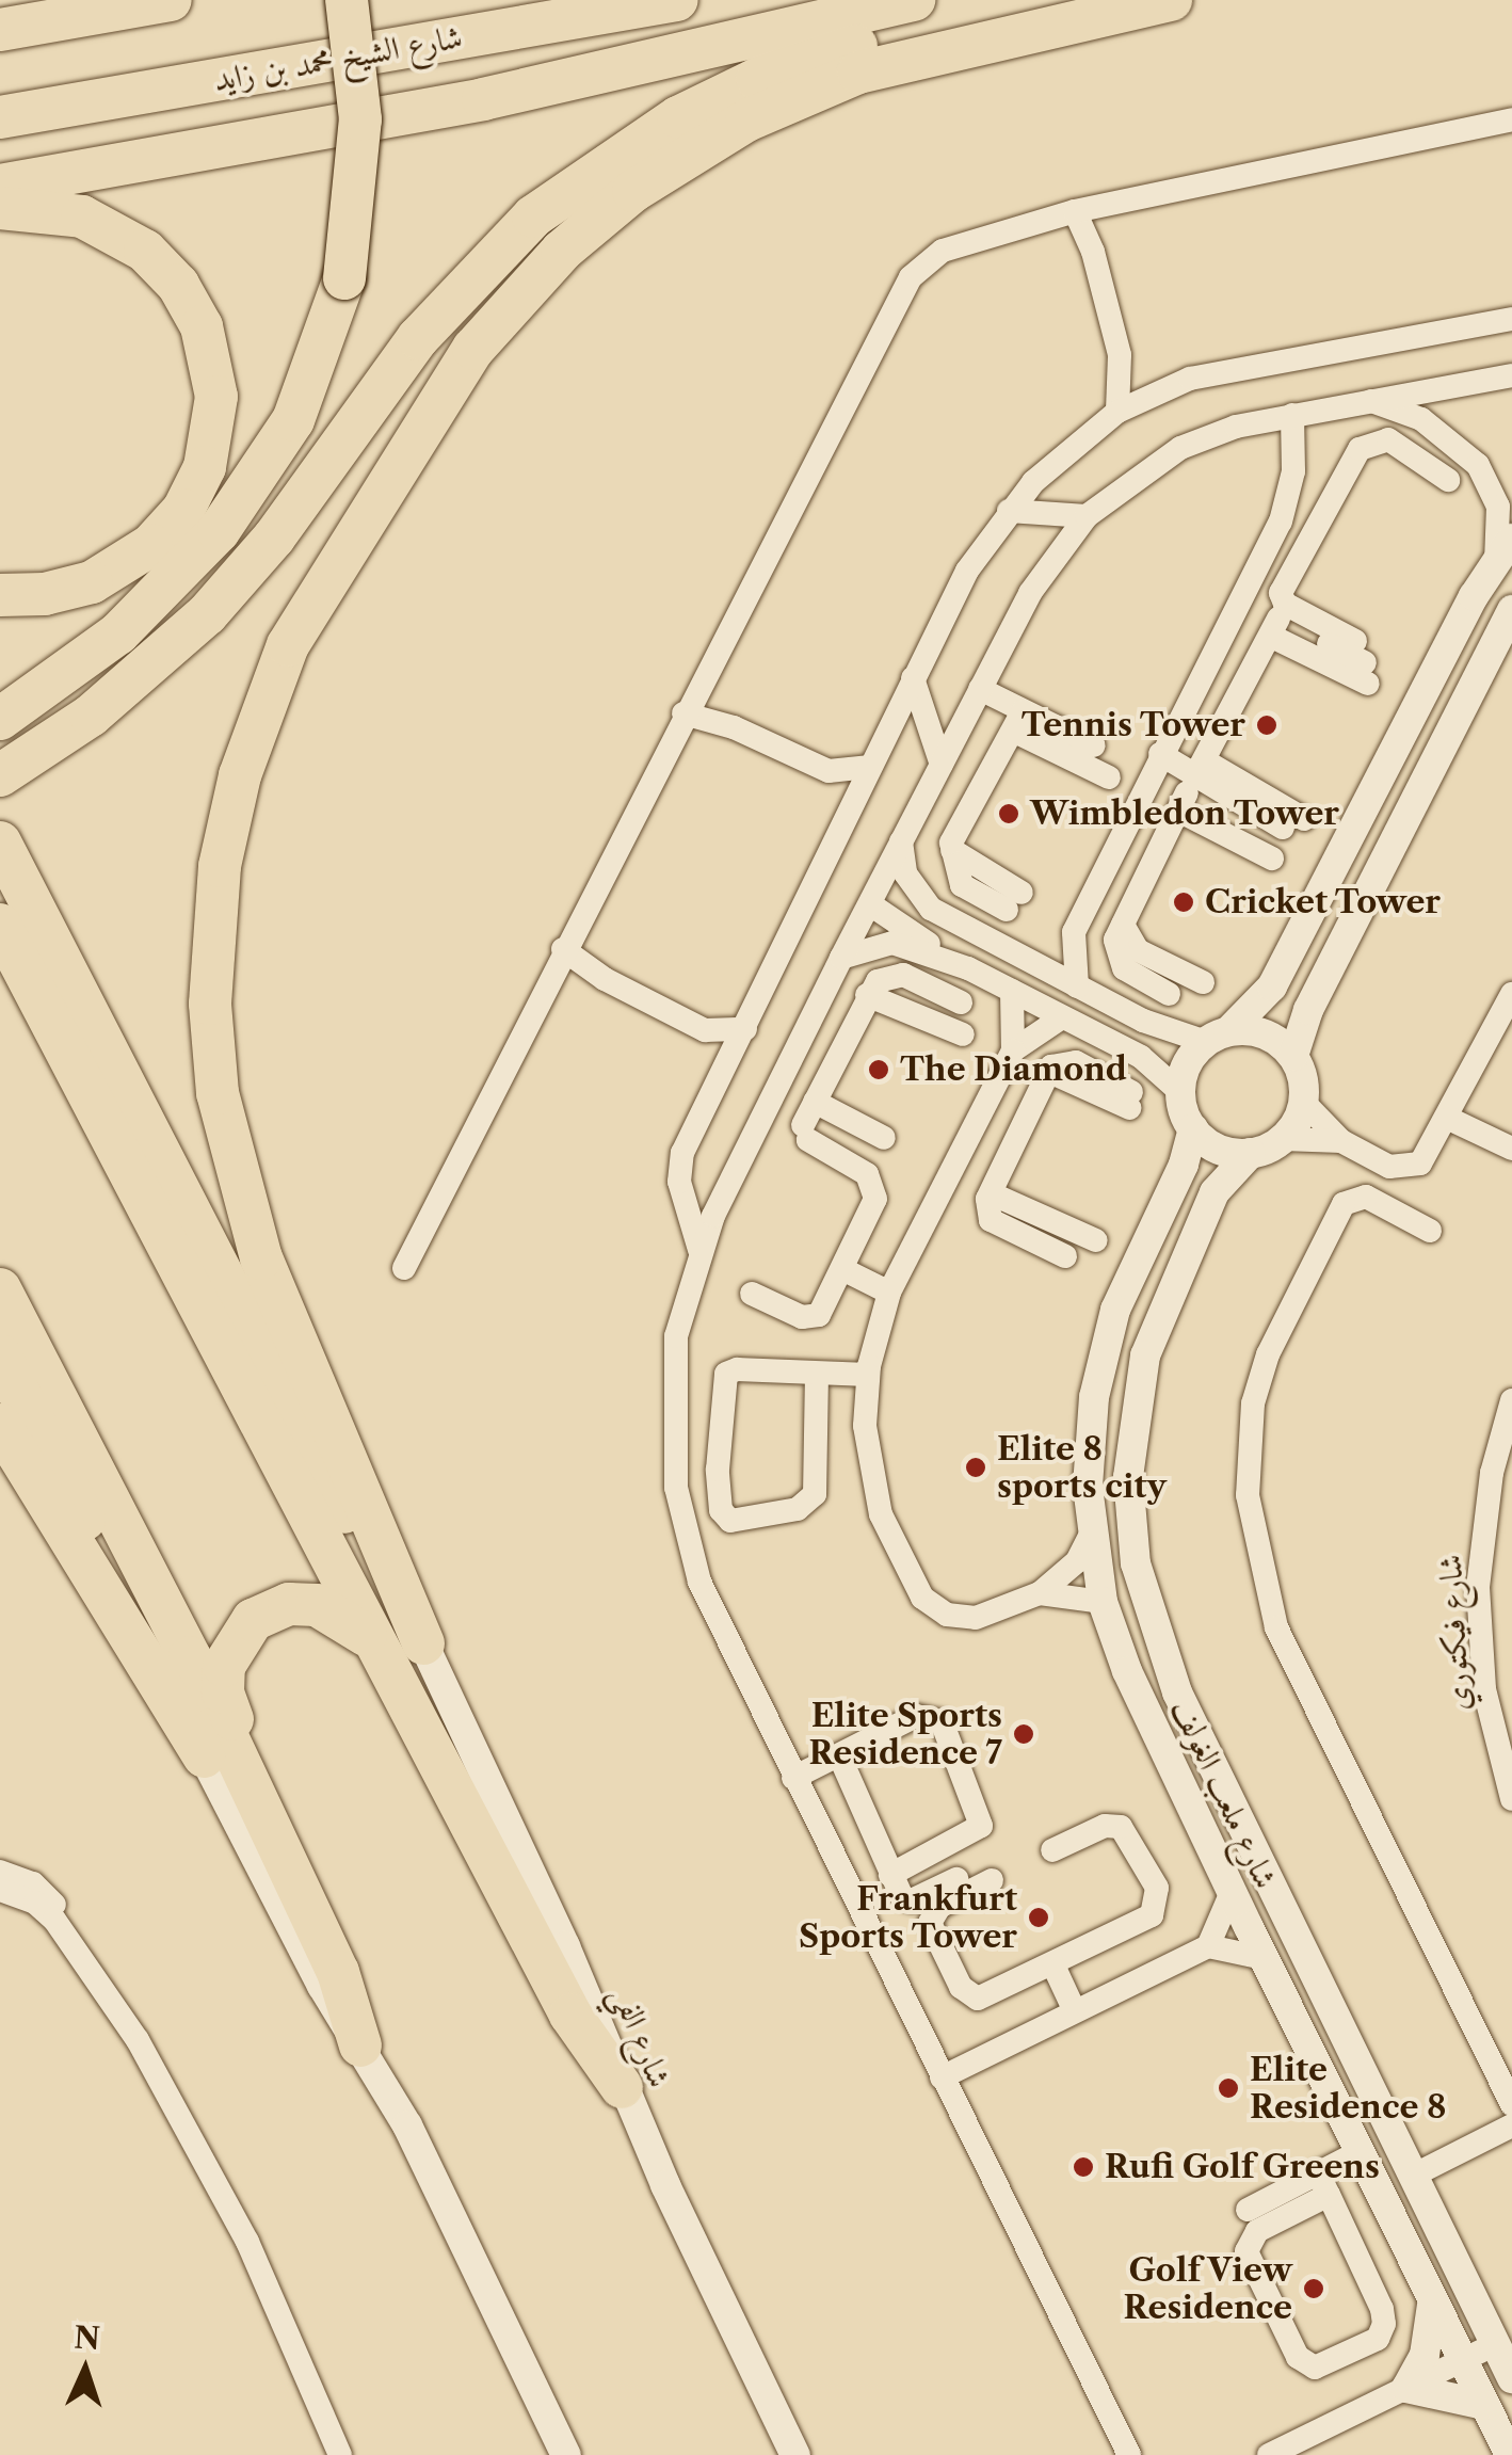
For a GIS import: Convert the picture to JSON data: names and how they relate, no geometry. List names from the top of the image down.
{
  "streets": {
    "highway": ["شارع الشيخ محمد بن زايد"],
    "street": ["شارع فيكتوري", "شارع ملعب الغولف", "شارع الفي"]
  },
  "places": [
    "Tennis Tower",
    "Wimbledon Tower",
    "Cricket Tower",
    "The Diamond",
    "Elite 8 sports city",
    "Elite Sports Residence 7",
    "Frankfurt Sports Tower",
    "Elite Residence 8",
    "Rufi Golf Greens",
    "Golf View Residence"
  ],
  "north": "top"
}
